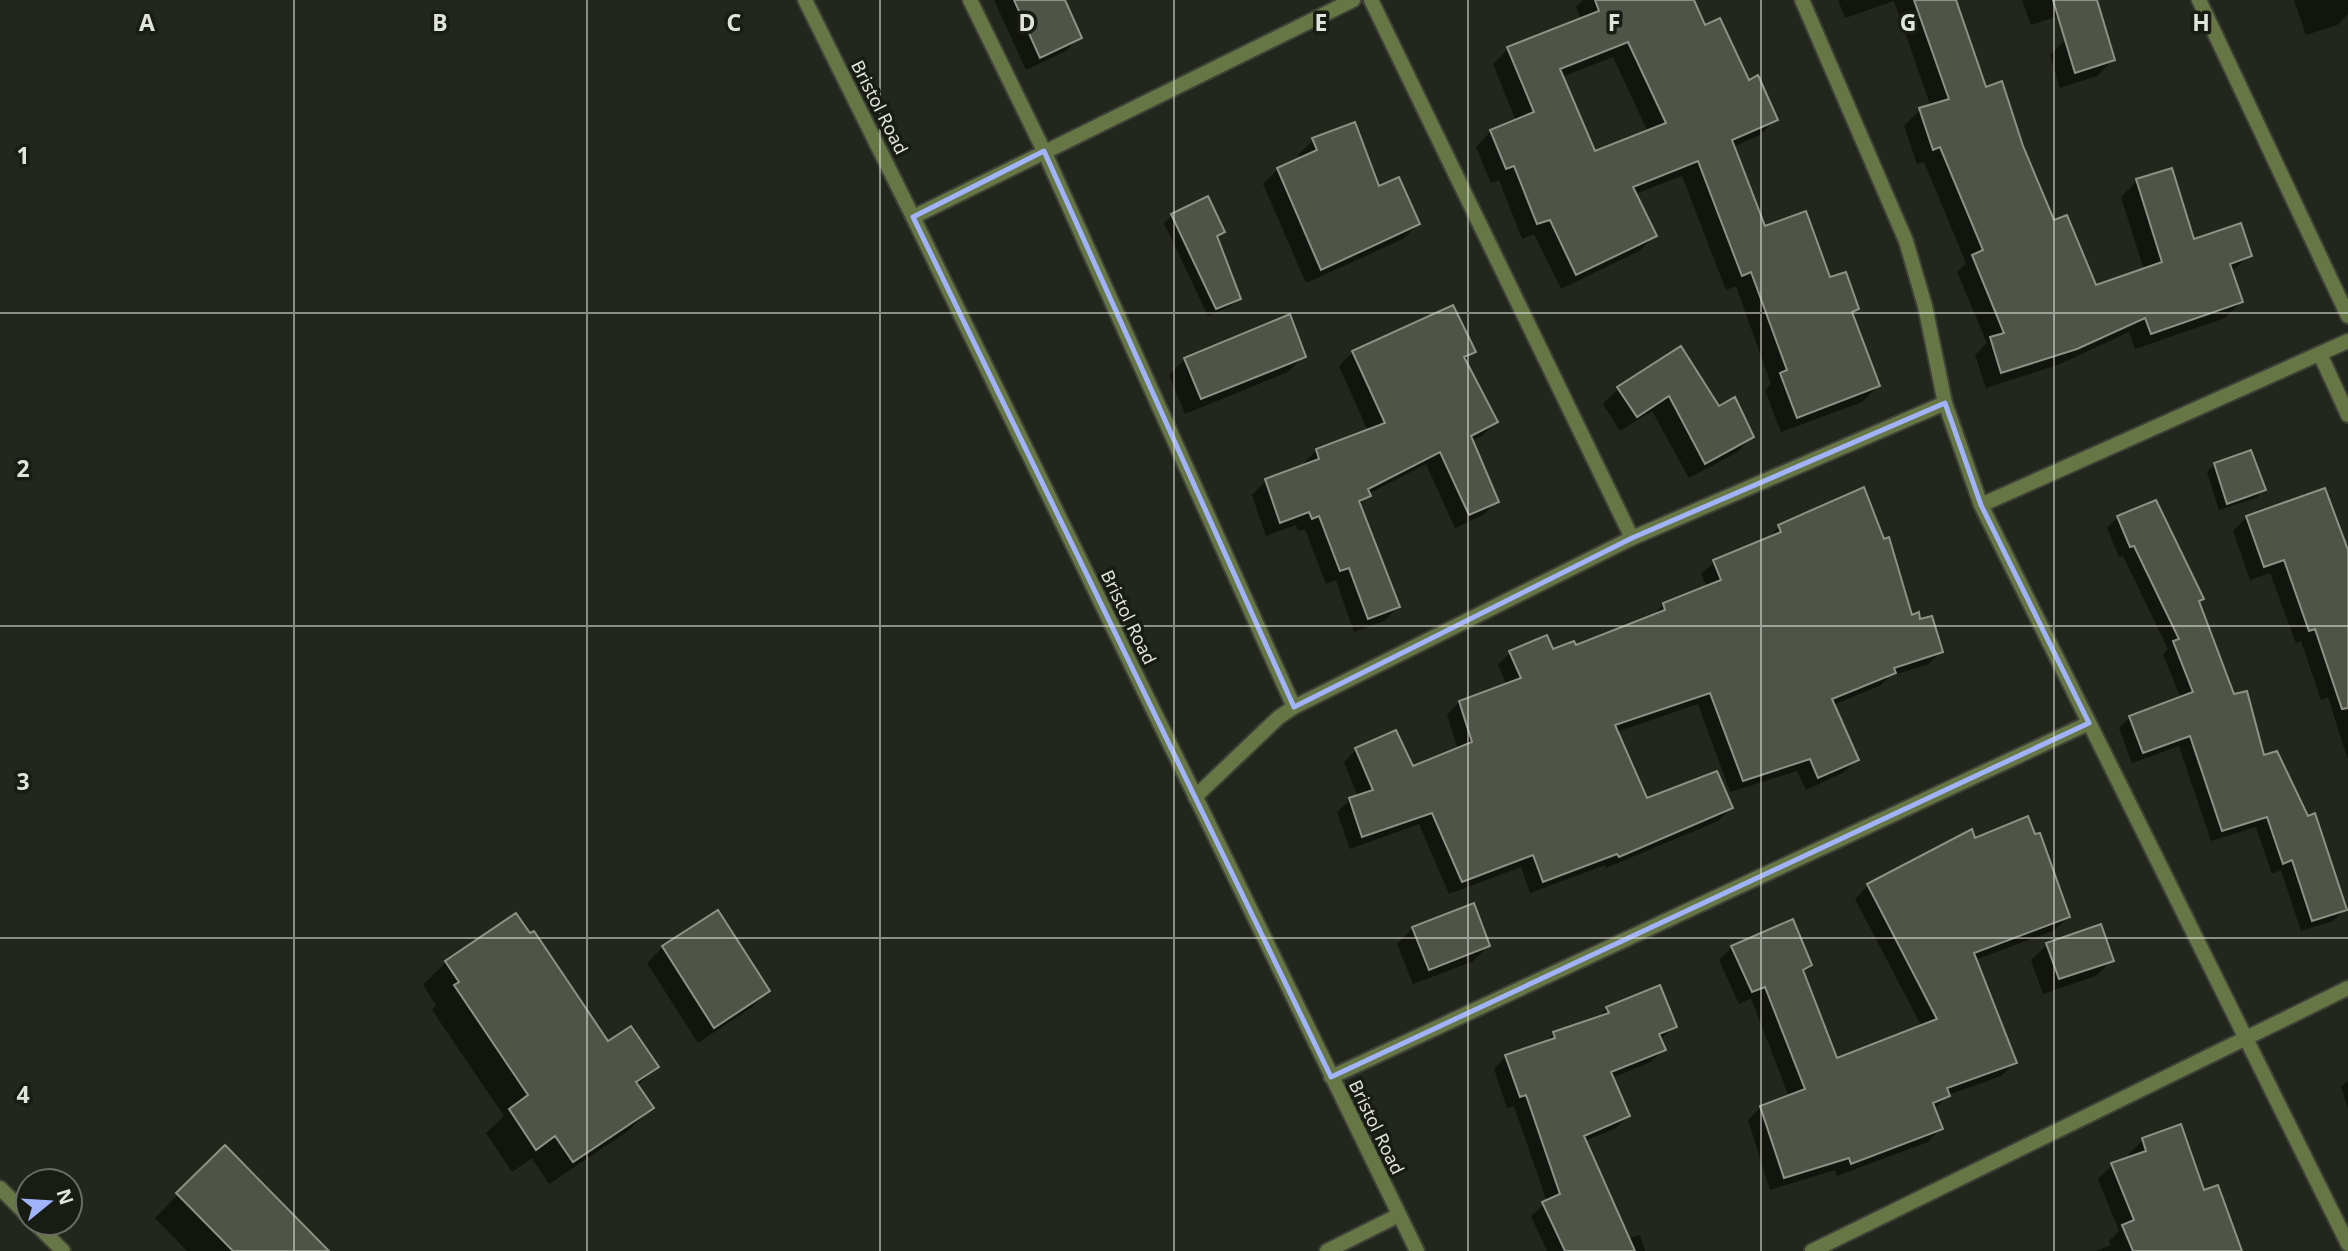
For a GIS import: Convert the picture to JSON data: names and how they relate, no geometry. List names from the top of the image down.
{
  "streets": {
    "street": ["Bristol Road"]
  },
  "north": "right",
  "grid": {
    "columns": [
      "A",
      "B",
      "C",
      "D",
      "E",
      "F",
      "G",
      "H"
    ],
    "rows": [
      "1",
      "2",
      "3",
      "4"
    ]
  }
}
